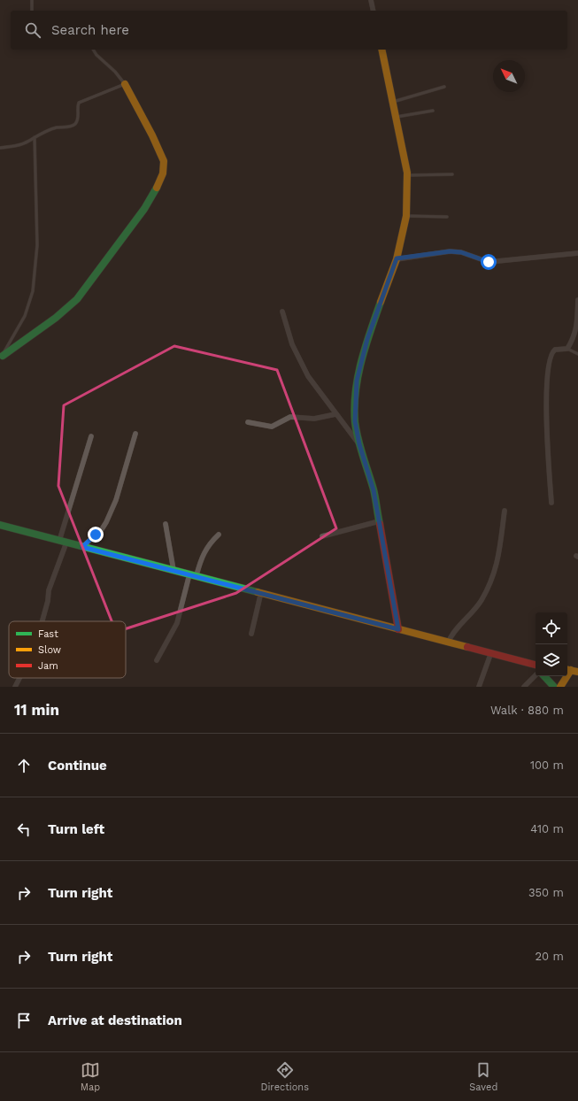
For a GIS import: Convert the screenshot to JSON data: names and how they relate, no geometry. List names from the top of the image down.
{
  "legend": ["Fast", "Slow", "Jam"],
  "north": "top left",
  "page": {
    "search": "Search here",
    "heading": ["11 min", "Walk · 880 m"],
    "list": [
      ["Continue", "100 m"],
      ["Turn left", "410 m"],
      ["Turn right", "350 m"],
      ["Turn right", "20 m"],
      "Arrive at destination"
    ],
    "nav": ["Map", "Directions", "Saved"]
  }
}
